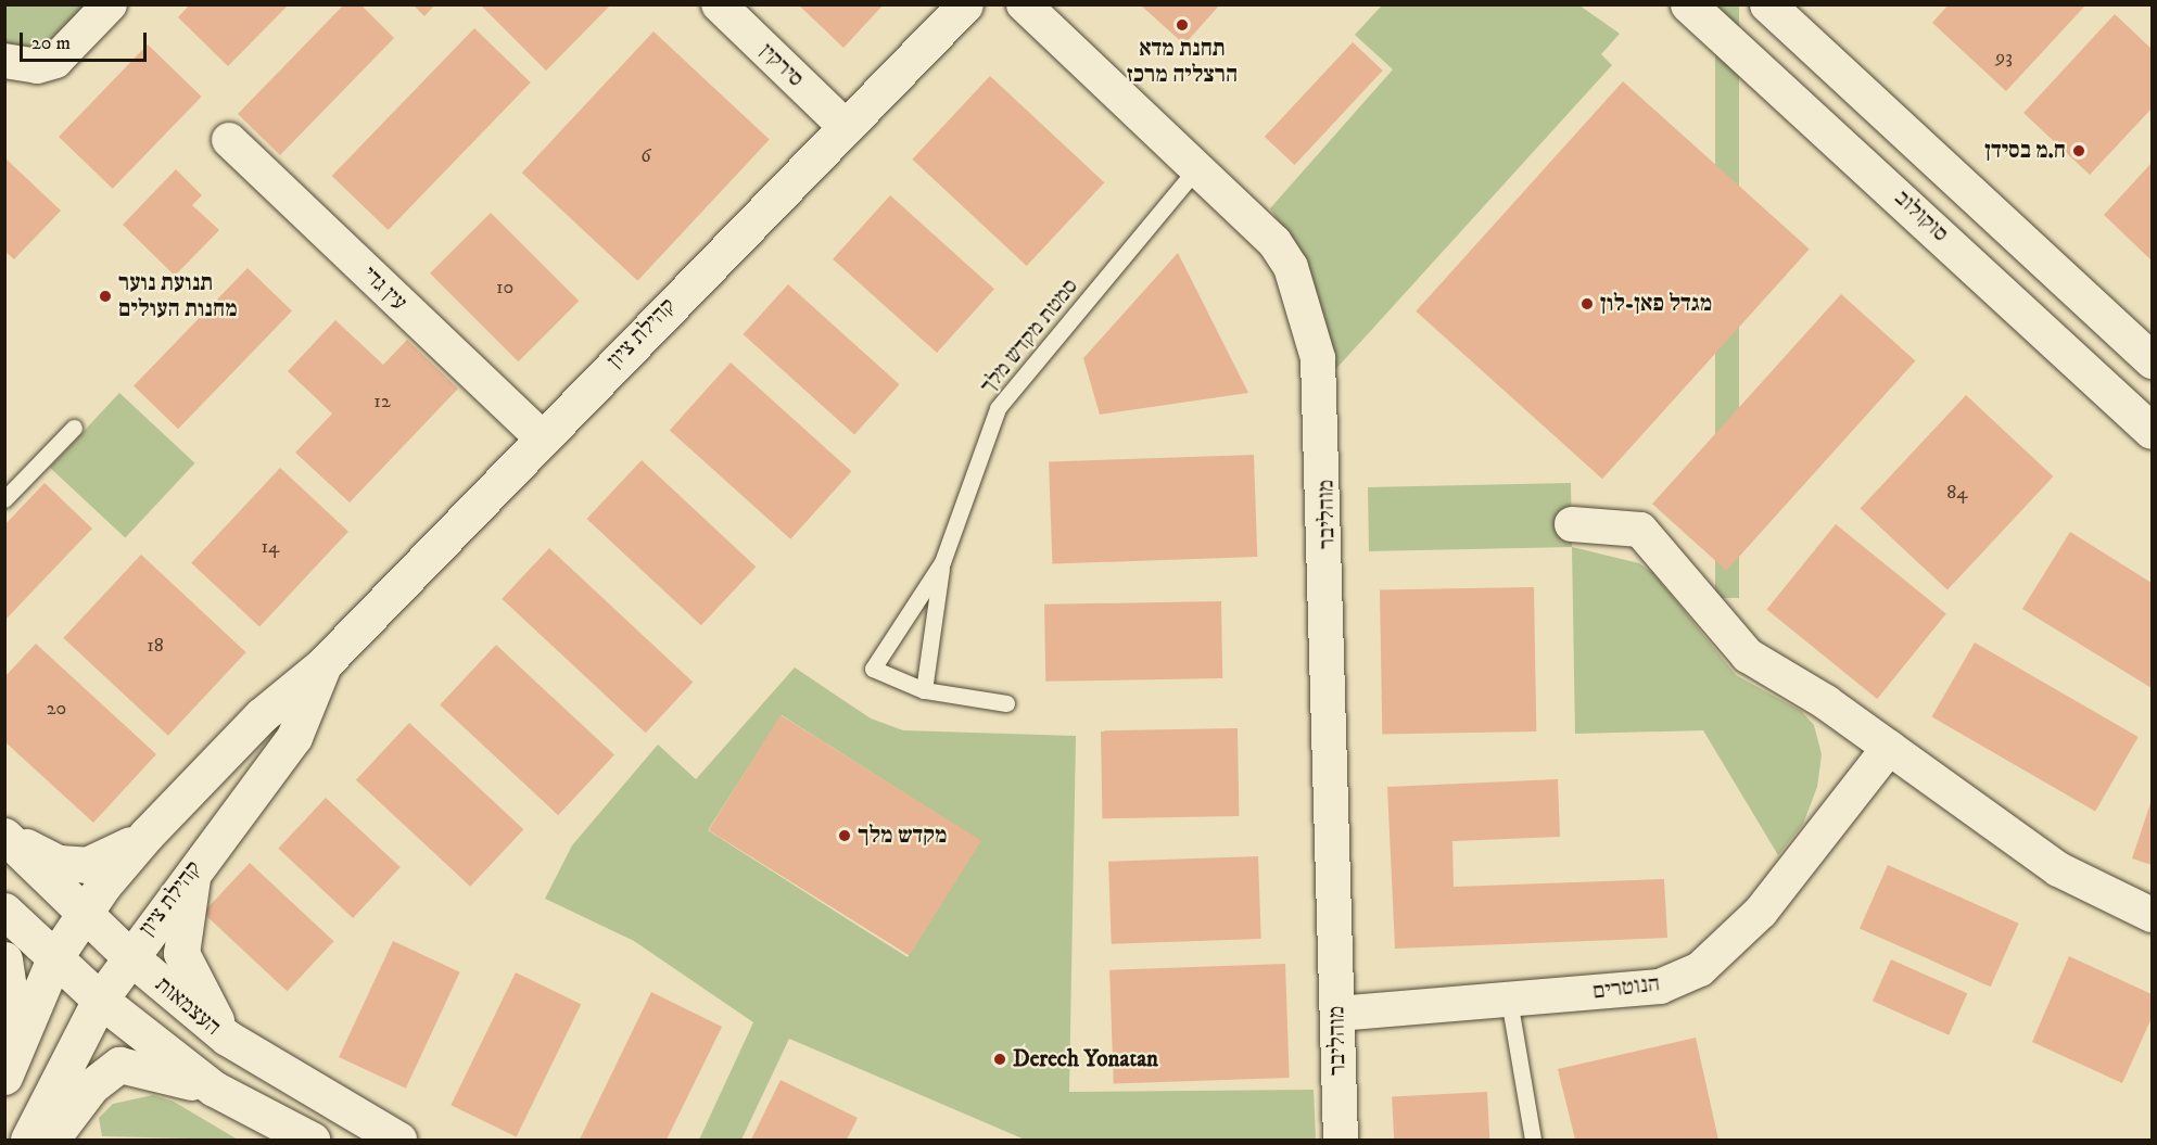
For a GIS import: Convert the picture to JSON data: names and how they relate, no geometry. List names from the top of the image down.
{
  "streets": {
    "street": [
      "סירקין",
      "סוקולוב",
      "עין גדי",
      "קהילת ציון",
      "מוהליבר",
      "הנוטרים",
      "העצמאות"
    ],
    "lane": ["סמטת מקדש מלך"]
  },
  "crossings": [
    ["סירקין", "קהילת ציון"],
    ["עין גדי", "קהילת ציון"],
    ["קהילת ציון", "העצמאות"],
    ["סמטת מקדש מלך", "מוהליבר"],
    ["מוהליבר", "הנוטרים"]
  ],
  "places": [
    "תחנת מדא הרצליה מרכז",
    "ח.מ בסידן",
    "תנועת נוער מחנות העולים",
    "מגדל פאן-לון",
    "מקדש מלך",
    "Derech Yonatan"
  ],
  "house_numbers": [
    "93",
    "6",
    "10",
    "12",
    "84",
    "14",
    "18",
    "20"
  ],
  "scale_bar": "20 m"
}
